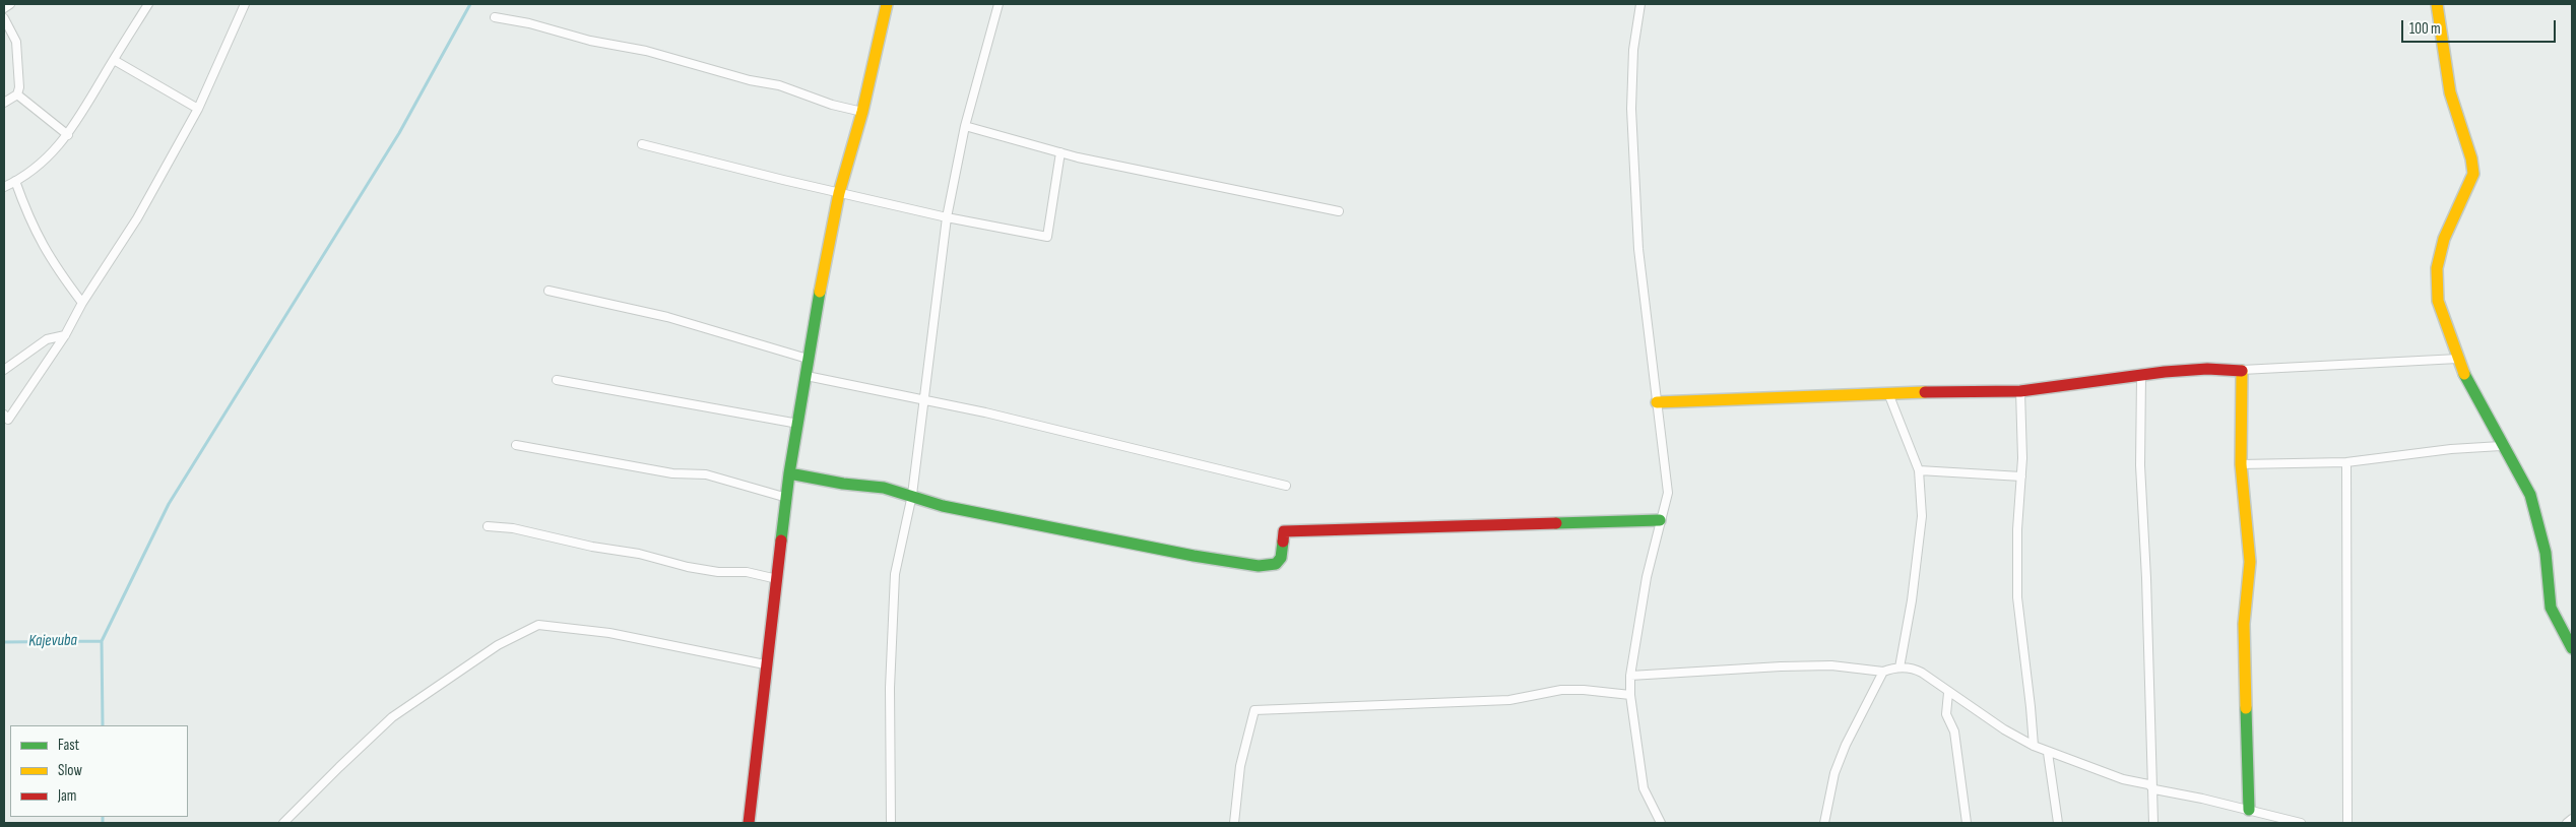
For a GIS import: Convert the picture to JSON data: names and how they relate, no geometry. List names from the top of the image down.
{
  "water": ["Kajevuba"],
  "legend": ["Fast", "Slow", "Jam"],
  "scale_bar": "100 m"
}
